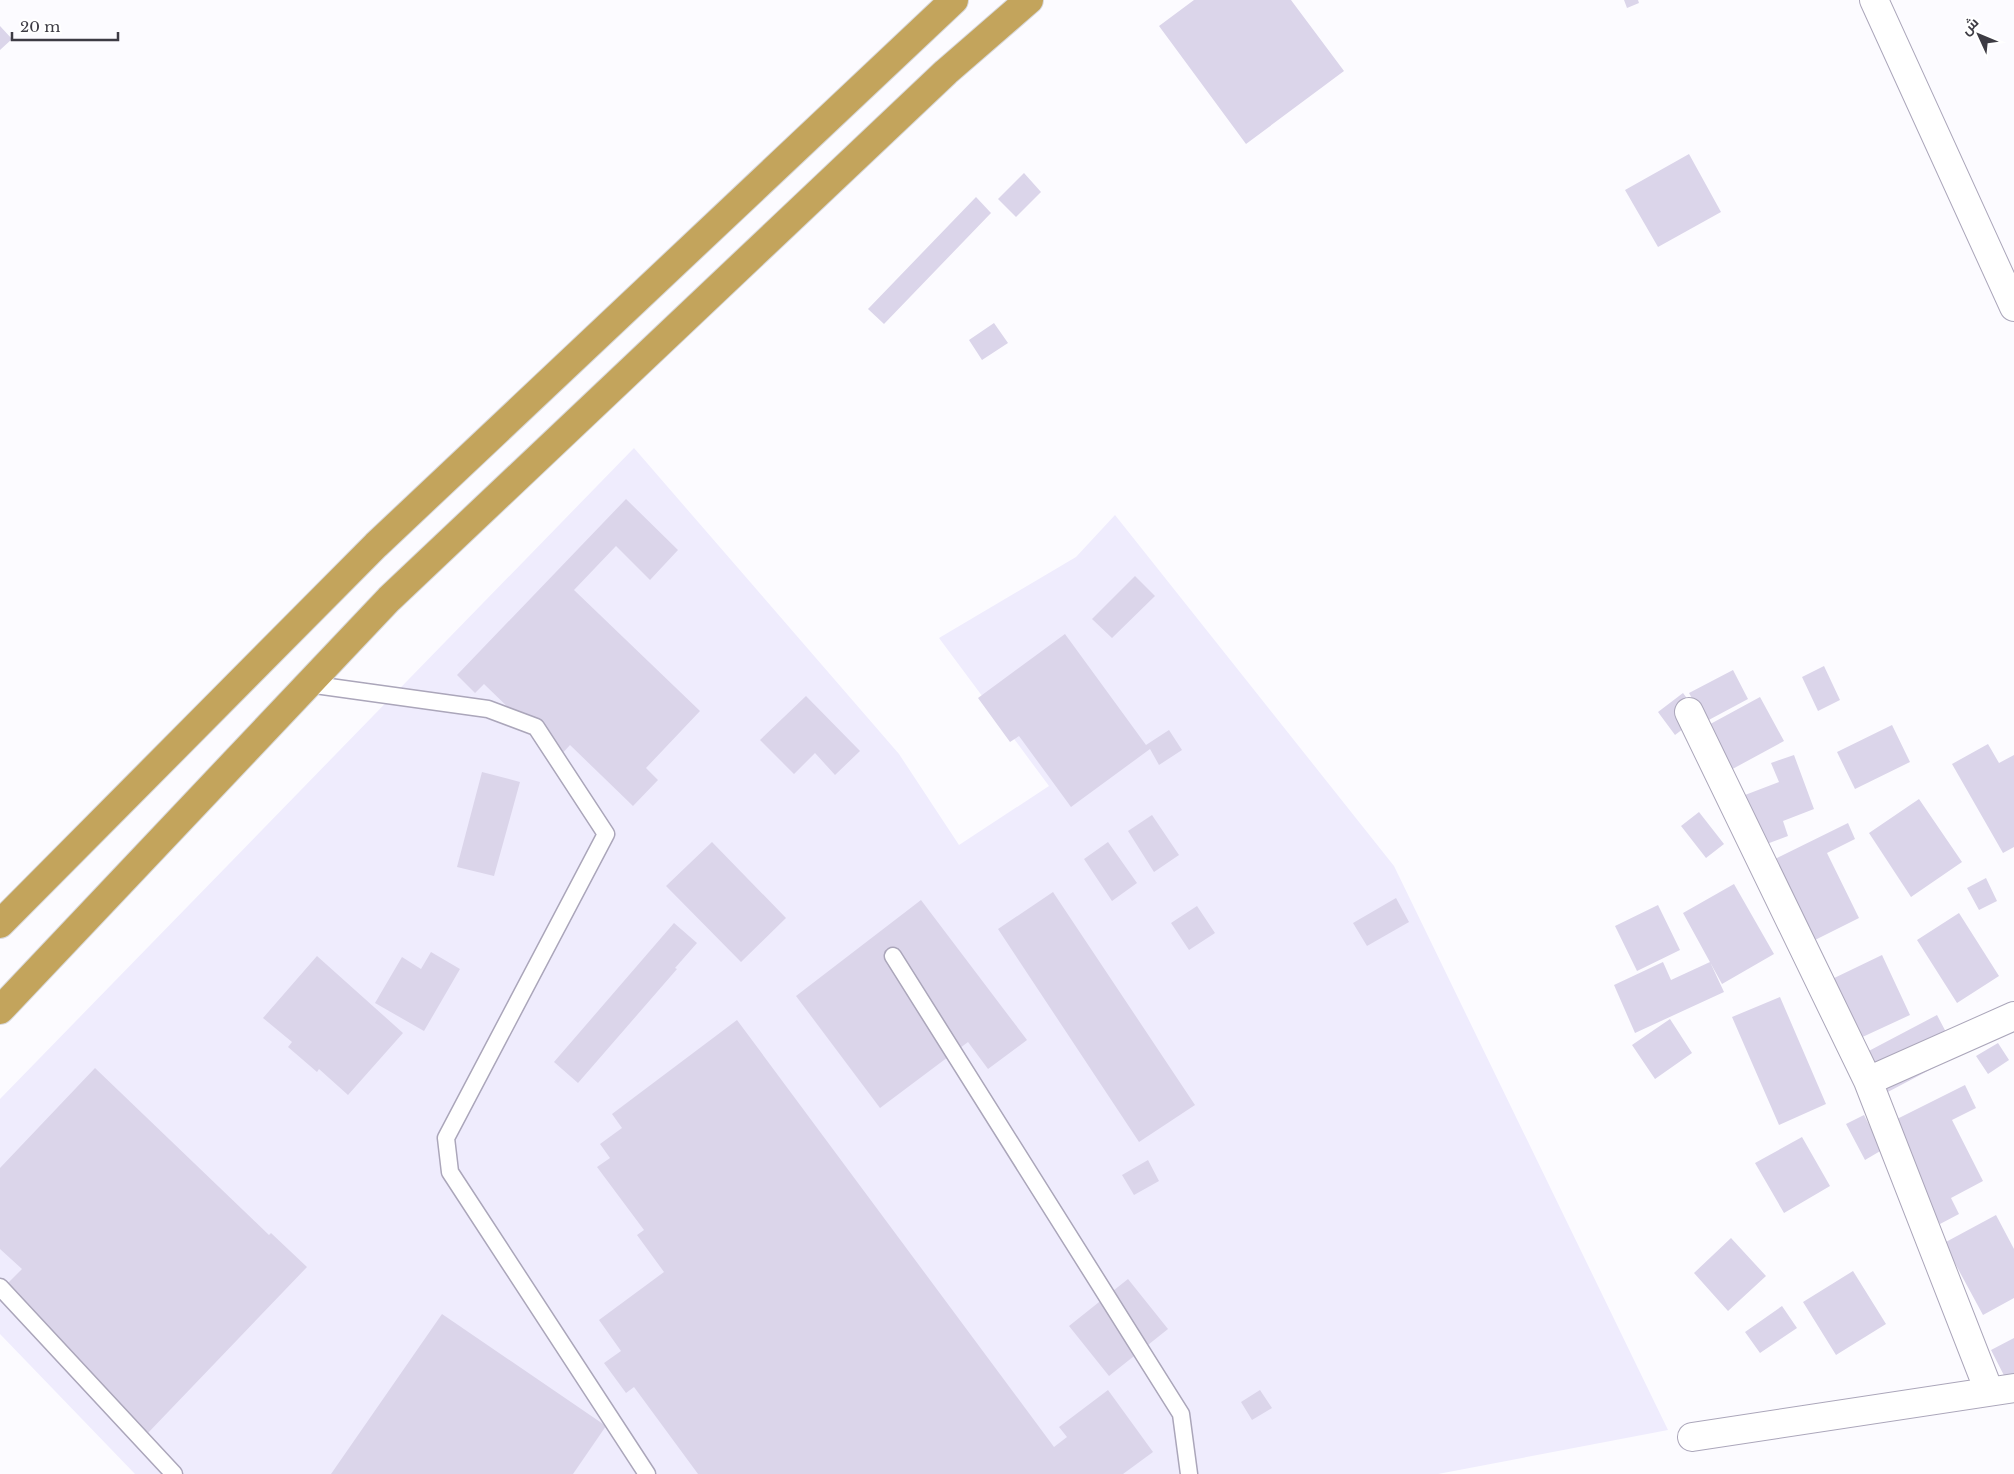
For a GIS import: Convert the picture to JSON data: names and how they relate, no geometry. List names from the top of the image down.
{
  "scale_bar": "20 m",
  "north": "top left"
}
